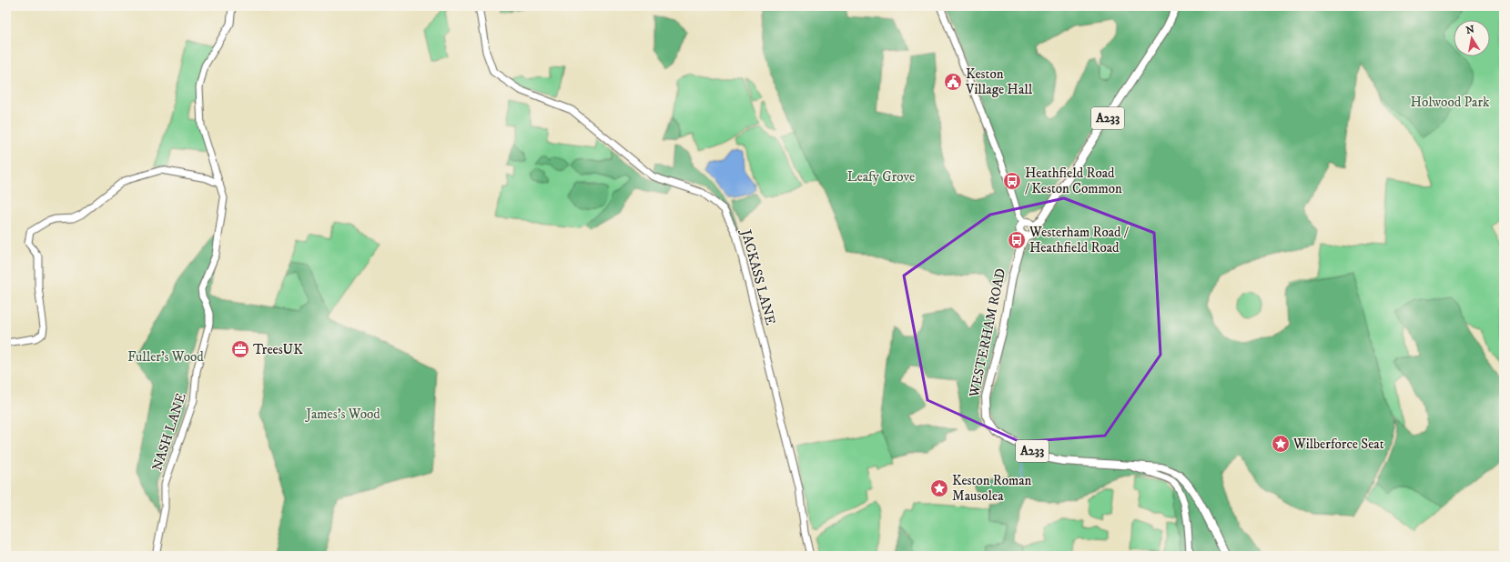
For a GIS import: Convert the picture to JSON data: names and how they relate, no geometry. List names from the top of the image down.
{
  "streets": {
    "main road": ["A233", "WESTERHAM ROAD"],
    "street": ["JACKASS LANE", "NASH LANE"]
  },
  "parks": [
    "Holwood Park",
    "Leafy Grove",
    "Fuller's Wood",
    "James's Wood"
  ],
  "places": {
    "public building": ["Keston Village Hall"],
    "bus stop": ["Heathfield Road / Keston Common", "Westerham Road / Heathfield Road"],
    "office": ["TreesUK"],
    "place": ["Wilberforce Seat", "Keston Roman Mausolea"]
  },
  "north": "top"
}
